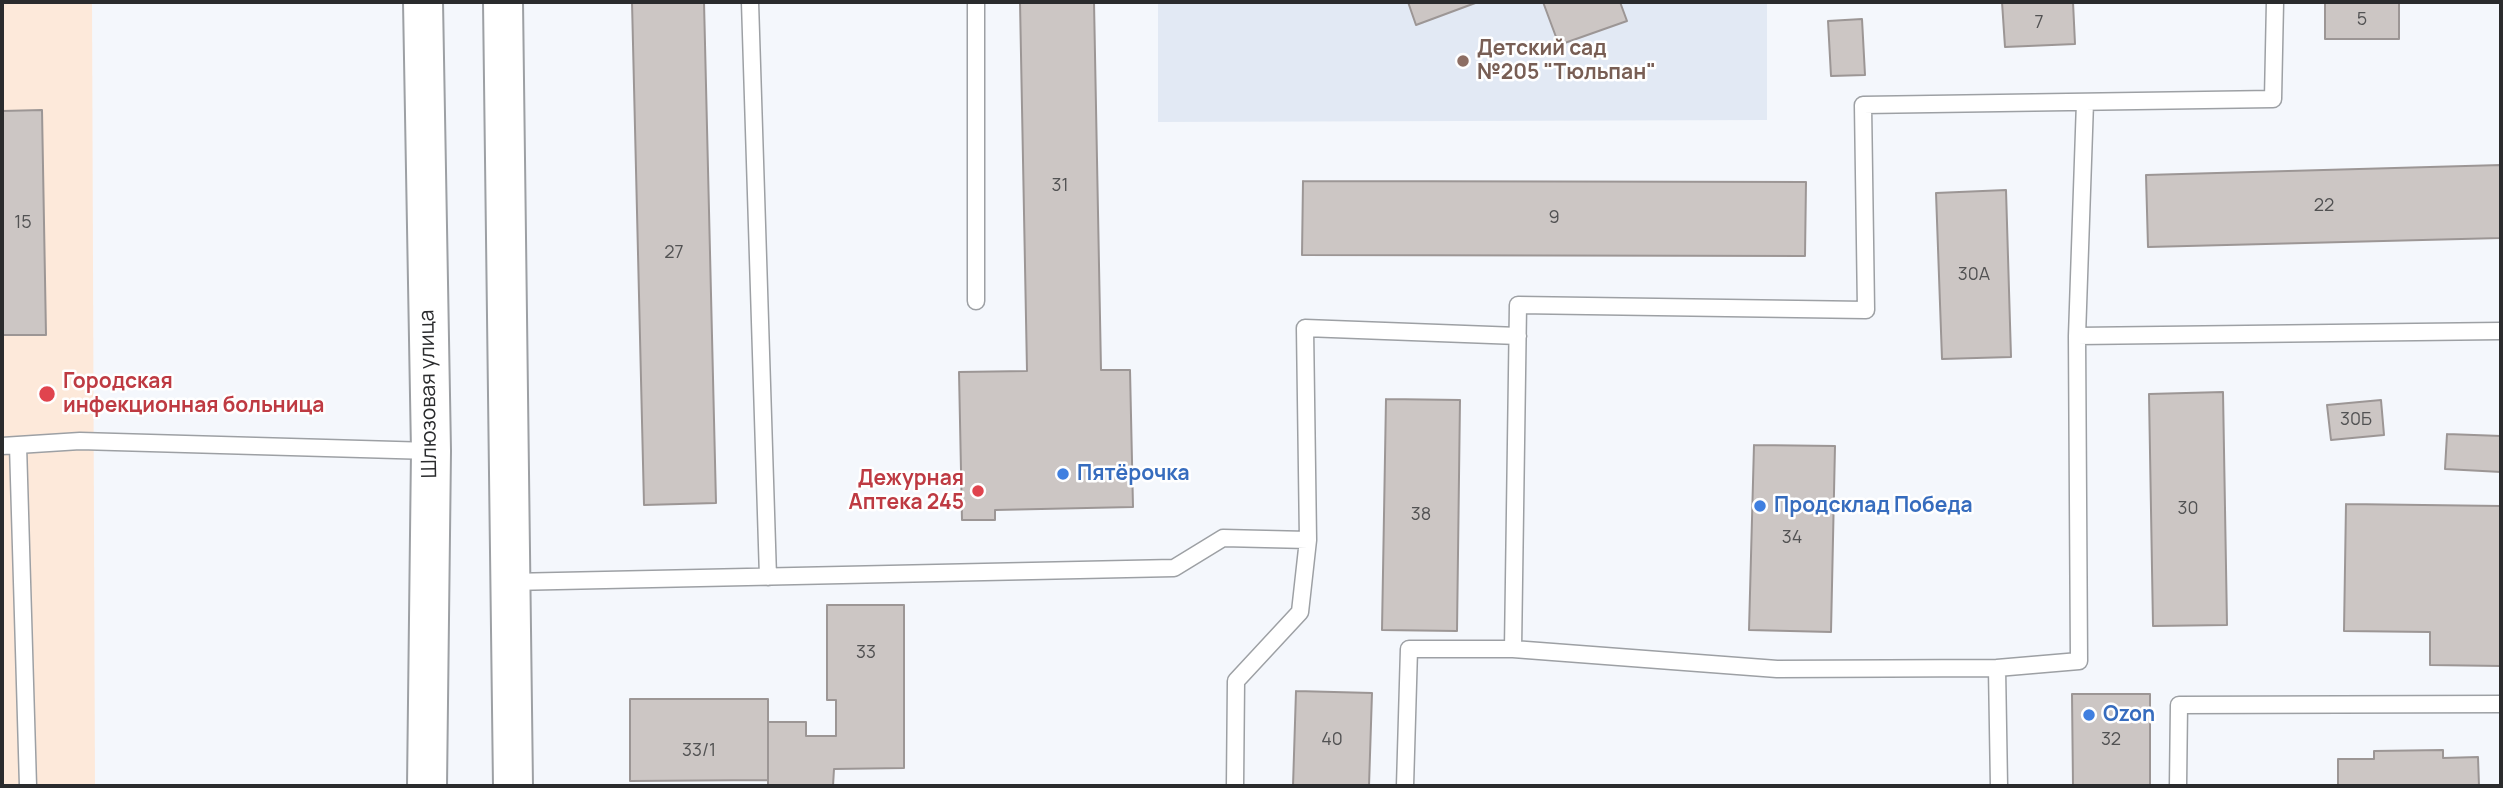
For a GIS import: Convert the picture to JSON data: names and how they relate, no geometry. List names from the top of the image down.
{
  "streets": {
    "main road": ["Шлюзовая улица"]
  },
  "places": [
    "Детский сад №205 \"Тюльпан\"",
    "Городская инфекционная больница",
    "Пятёрочка",
    "Дежурная Аптека 245",
    "Продсклад Победа",
    "Ozon"
  ],
  "house_numbers": [
    "5",
    "7",
    "31",
    "22",
    "9",
    "15",
    "27",
    "30А",
    "30Б",
    "30",
    "38",
    "34",
    "33",
    "40",
    "32",
    "33/1"
  ]
}
